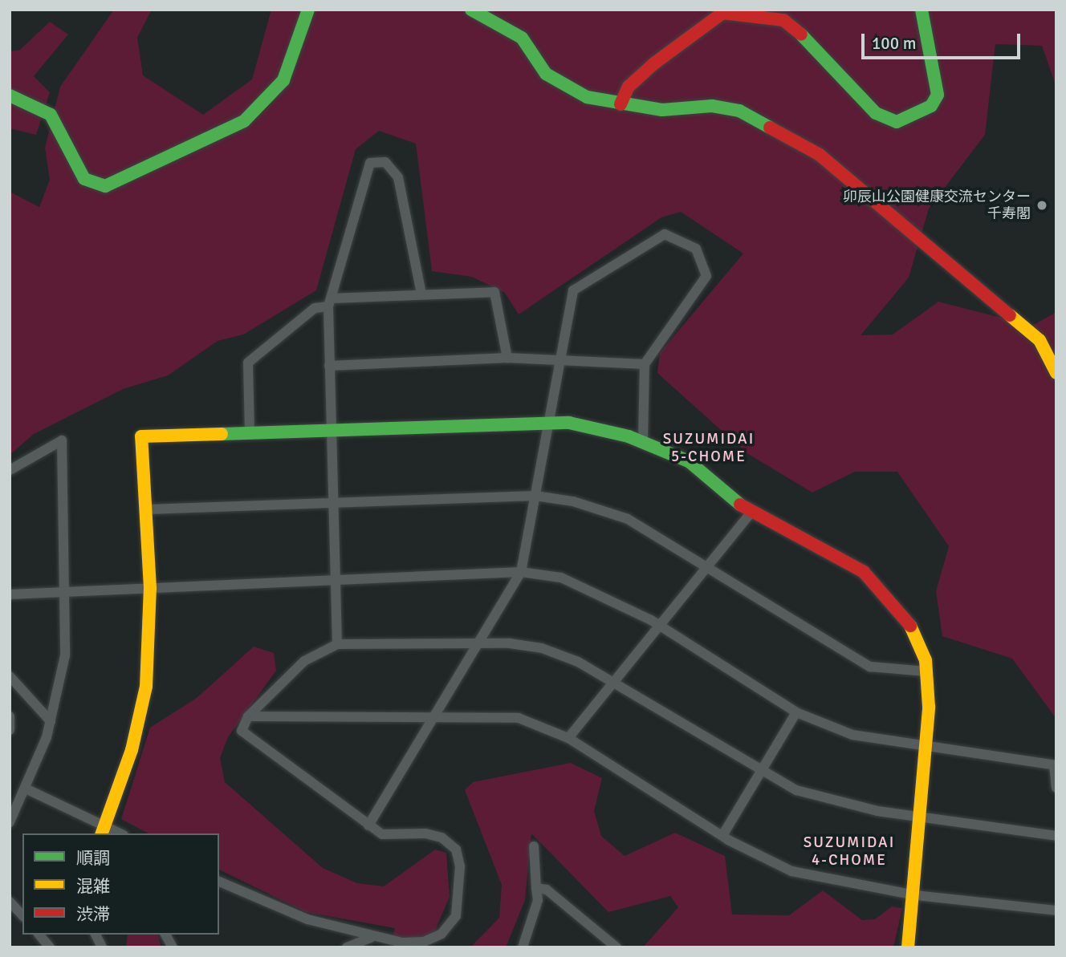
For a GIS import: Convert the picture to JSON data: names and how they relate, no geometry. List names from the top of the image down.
{
  "districts": ["SUZUMIDAI 5-CHOME", "SUZUMIDAI 4-CHOME"],
  "places": ["卯辰山公園健康交流センター 千寿閣"],
  "legend": ["順調", "混雑", "渋滞"],
  "scale_bar": "100 m"
}
